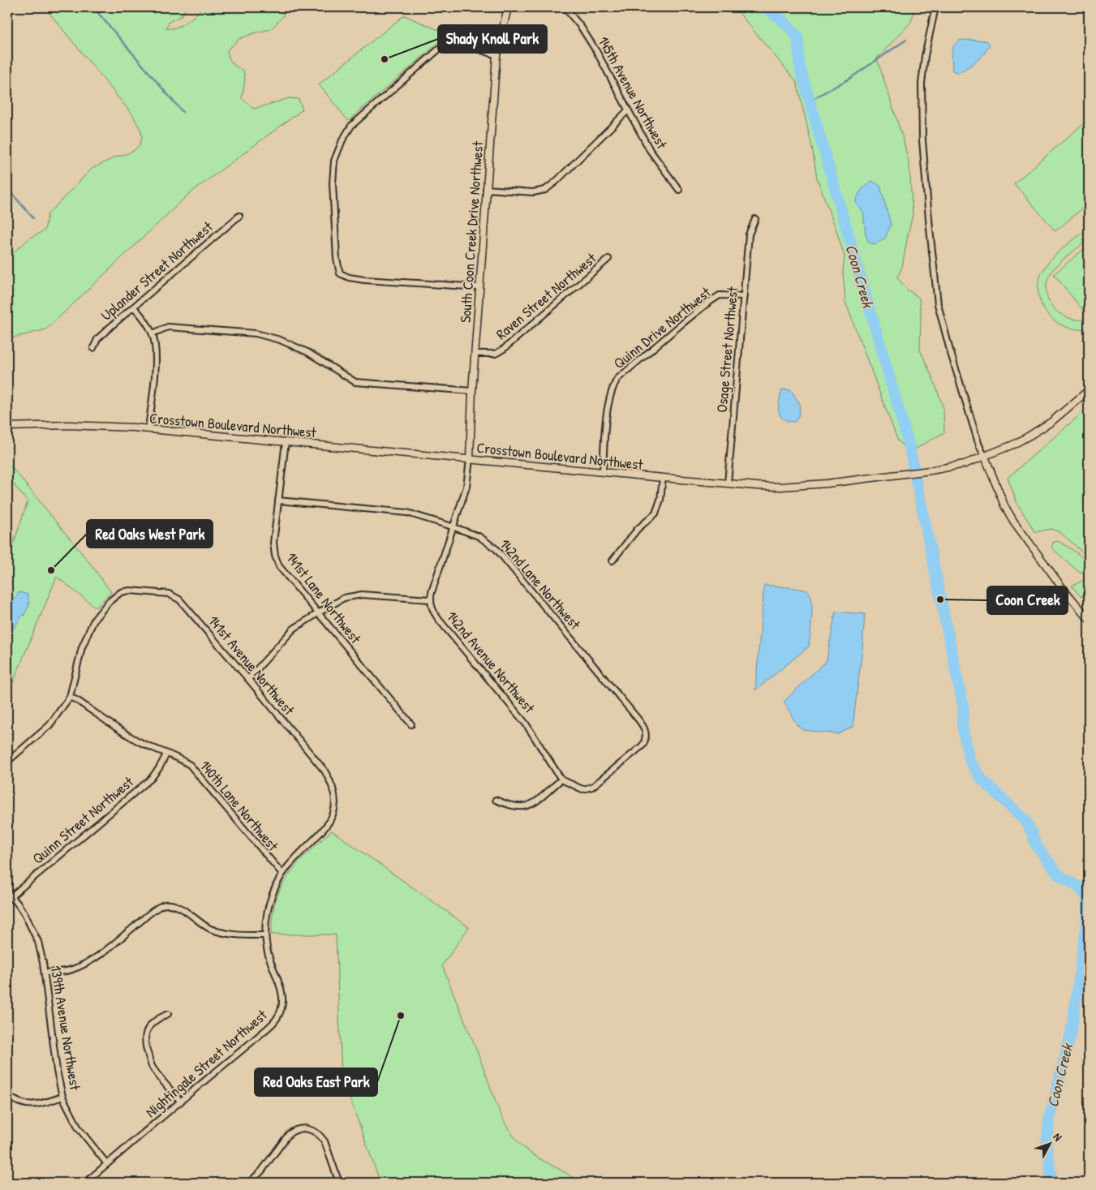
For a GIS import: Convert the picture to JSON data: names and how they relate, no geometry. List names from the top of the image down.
{
  "streets": {
    "street": [
      "145th Avenue Northwest",
      "South Coon Creek Drive Northwest",
      "Uplander Street Northwest",
      "Raven Street Northwest",
      "Quinn Drive Northwest",
      "Osage Street Northwest",
      "Crosstown Boulevard Northwest",
      "142nd Lane Northwest",
      "141st Lane Northwest",
      "142nd Avenue Northwest",
      "141st Avenue Northwest",
      "140th Lane Northwest",
      "Quinn Street Northwest",
      "139th Avenue Northwest",
      "Nightingale Street Northwest"
    ]
  },
  "crossings": [
    ["South Coon Creek Drive Northwest", "Raven Street Northwest"],
    ["South Coon Creek Drive Northwest", "Crosstown Boulevard Northwest"],
    ["Quinn Drive Northwest", "Osage Street Northwest"],
    ["Quinn Drive Northwest", "Crosstown Boulevard Northwest"],
    ["Osage Street Northwest", "Crosstown Boulevard Northwest"],
    ["Crosstown Boulevard Northwest", "141st Lane Northwest"],
    ["142nd Lane Northwest", "141st Lane Northwest"],
    ["142nd Lane Northwest", "142nd Avenue Northwest"],
    ["141st Avenue Northwest", "140th Lane Northwest"],
    ["141st Avenue Northwest", "Nightingale Street Northwest"],
    ["140th Lane Northwest", "Quinn Street Northwest"],
    ["140th Lane Northwest", "Nightingale Street Northwest"],
    ["Quinn Street Northwest", "139th Avenue Northwest"],
    ["139th Avenue Northwest", "Nightingale Street Northwest"]
  ],
  "water": ["Coon Creek"],
  "places": [
    "Shady Knoll Park",
    "Red Oaks West Park",
    "Coon Creek",
    "Red Oaks East Park"
  ],
  "north": "top right"
}
